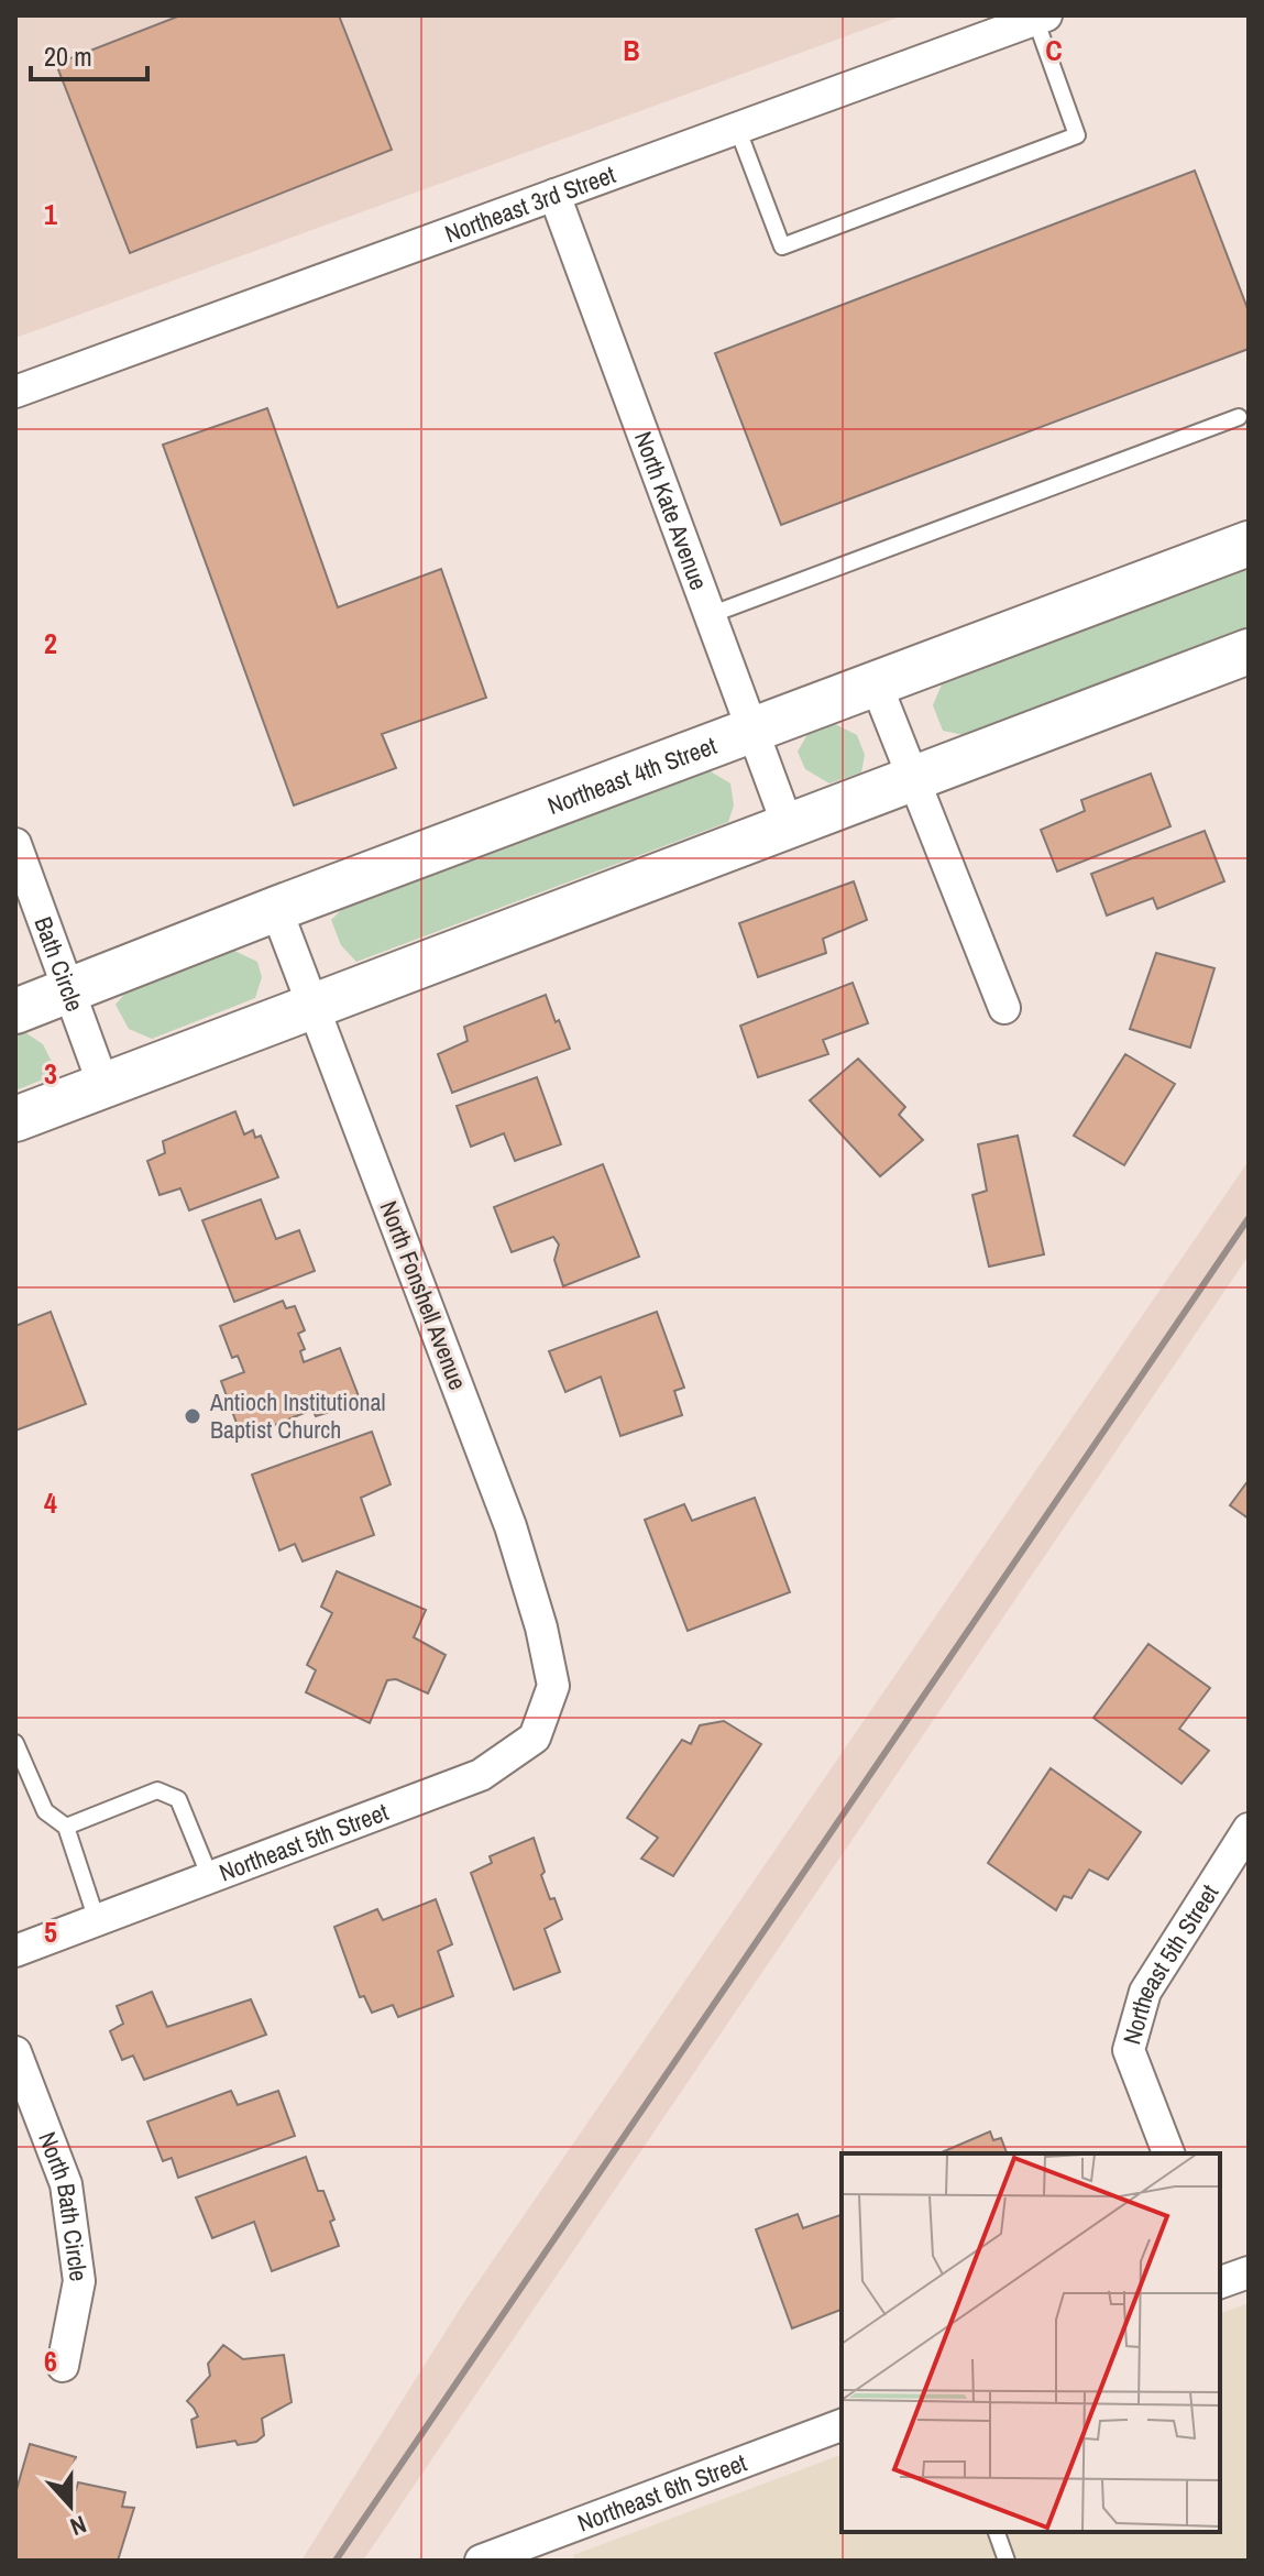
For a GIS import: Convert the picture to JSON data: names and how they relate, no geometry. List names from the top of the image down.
{
  "streets": {
    "main road": ["Northeast 4th Street"],
    "street": [
      "Northeast 3rd Street",
      "North Kate Avenue",
      "Bath Circle",
      "North Fonshell Avenue",
      "Northeast 5th Street",
      "North Bath Circle",
      "Northeast 6th Street"
    ]
  },
  "crossings": [
    ["Northeast 3rd Street", "North Kate Avenue"],
    ["North Kate Avenue", "Northeast 4th Street"],
    ["Northeast 4th Street", "Bath Circle"],
    ["Northeast 4th Street", "North Fonshell Avenue"],
    ["North Fonshell Avenue", "Northeast 5th Street"]
  ],
  "places": ["Antioch Institutional Baptist Church"],
  "scale_bar": "20 m",
  "north": "bottom",
  "grid": {
    "columns": ["B", "C"],
    "rows": [
      "1",
      "2",
      "3",
      "4",
      "5",
      "6"
    ]
  }
}
